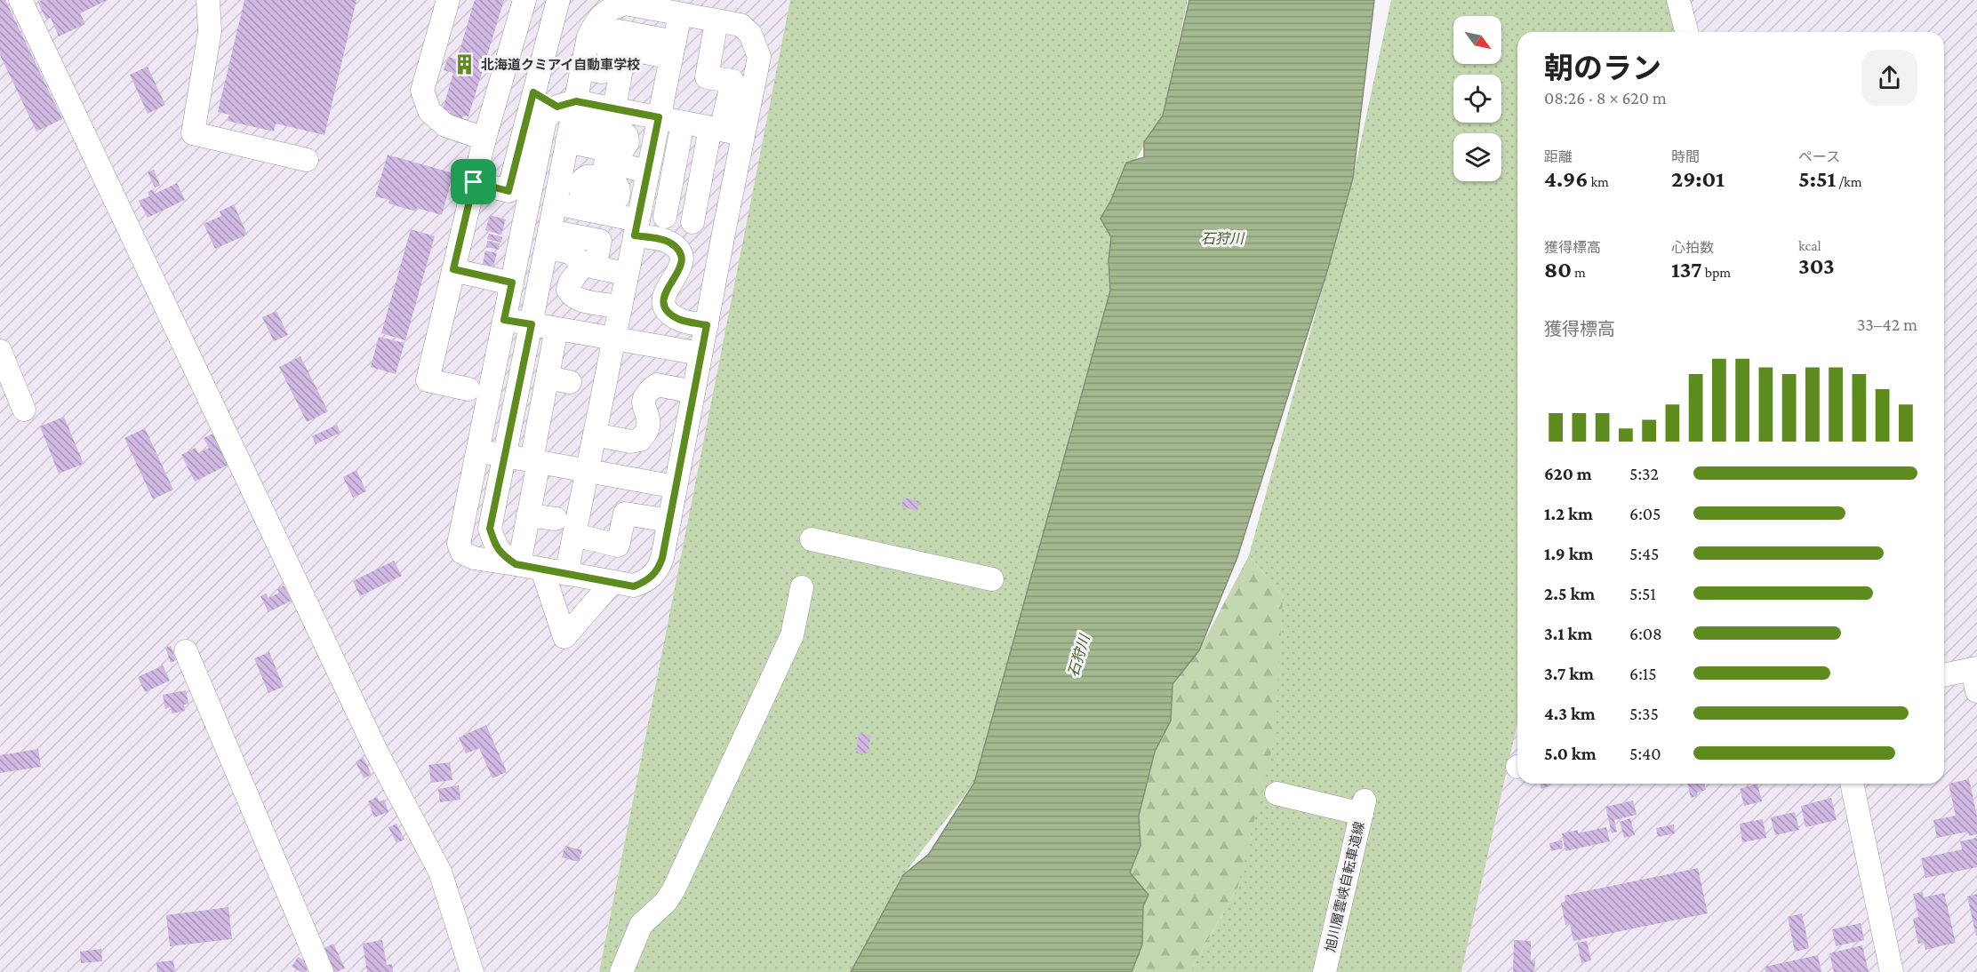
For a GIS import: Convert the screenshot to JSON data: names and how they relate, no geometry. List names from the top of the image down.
{
  "streets": {
    "street": ["旭川層雲峡自転車道線"]
  },
  "water": ["石狩川"],
  "places": {
    "building": ["北海道クミアイ自動車学校"]
  },
  "north": "bottom right",
  "page": {
    "heading": ["朝のラン", "08:26 · 8 × 620 m"],
    "stats": [
      ["距離", "4.96 km"],
      ["時間", "29:01"],
      ["ペース", "5:51 /km"],
      ["獲得標高", "80 m"],
      ["心拍数", "137 bpm"],
      ["kcal", "303"]
    ],
    "chart": ["獲得標高", "33–42 m"],
    "list": [
      {
        "name": "620 m",
        "note": "5:32"
      },
      {
        "name": "1.2 km",
        "note": "6:05"
      },
      {
        "name": "1.9 km",
        "note": "5:45"
      },
      {
        "name": "2.5 km",
        "note": "5:51"
      },
      {
        "name": "3.1 km",
        "note": "6:08"
      },
      {
        "name": "3.7 km",
        "note": "6:15"
      },
      {
        "name": "4.3 km",
        "note": "5:35"
      },
      {
        "name": "5.0 km",
        "note": "5:40"
      }
    ]
  }
}
